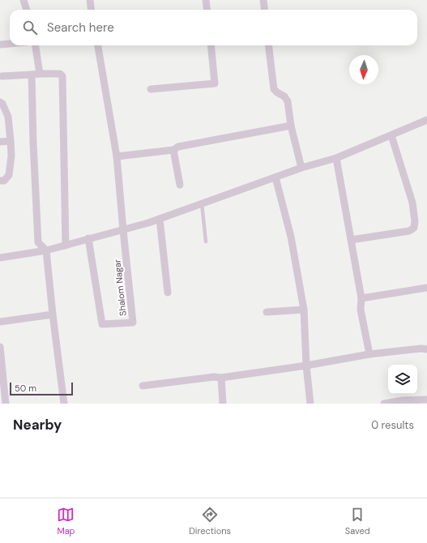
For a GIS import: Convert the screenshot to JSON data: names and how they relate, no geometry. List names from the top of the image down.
{
  "streets": {
    "street": ["Shalom Nagar"]
  },
  "scale_bar": "50 m",
  "north": "bottom",
  "page": {
    "search": "Search here",
    "scale": "50 m",
    "heading": ["Nearby", "0 results"],
    "nav": ["Map", "Directions", "Saved"]
  }
}
